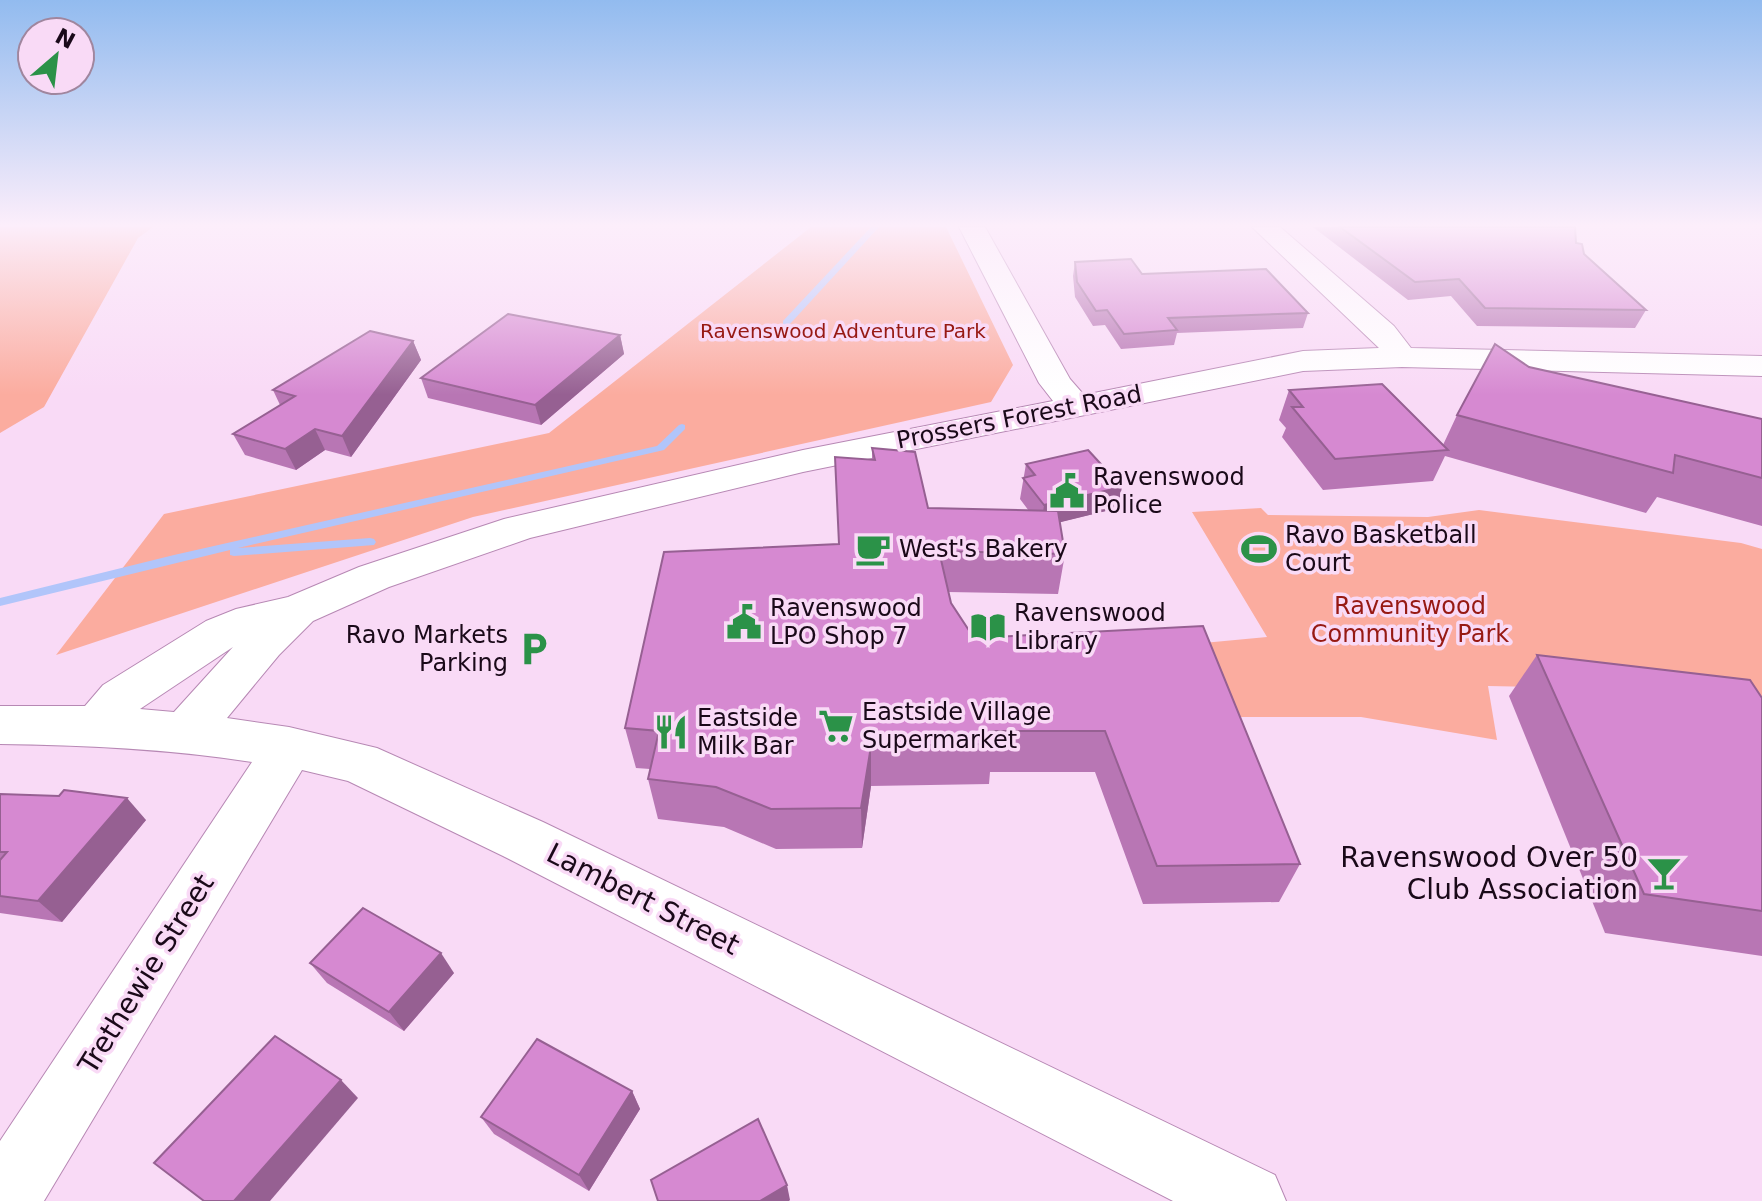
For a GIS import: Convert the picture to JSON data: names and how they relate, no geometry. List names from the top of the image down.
{
  "streets": {
    "street": ["Prossers Forest Road", "Lambert Street", "Trethewie Street"]
  },
  "crossings": [
    ["Prossers Forest Road", "Lambert Street"],
    ["Lambert Street", "Trethewie Street"]
  ],
  "parks": ["Ravenswood Adventure Park", "Ravenswood Community Park"],
  "places": {
    "public building": ["Ravenswood Police", "Ravenswood LPO Shop 7"],
    "cafe": ["West's Bakery"],
    "sports": ["Ravo Basketball Court"],
    "library": ["Ravenswood Library"],
    "parking": ["Ravo Markets Parking"],
    "supermarket": ["Eastside Village Supermarket"],
    "restaurant": ["Eastside Milk Bar"],
    "bar": ["Ravenswood Over 50 Club Association"]
  },
  "north": "top right"
}
